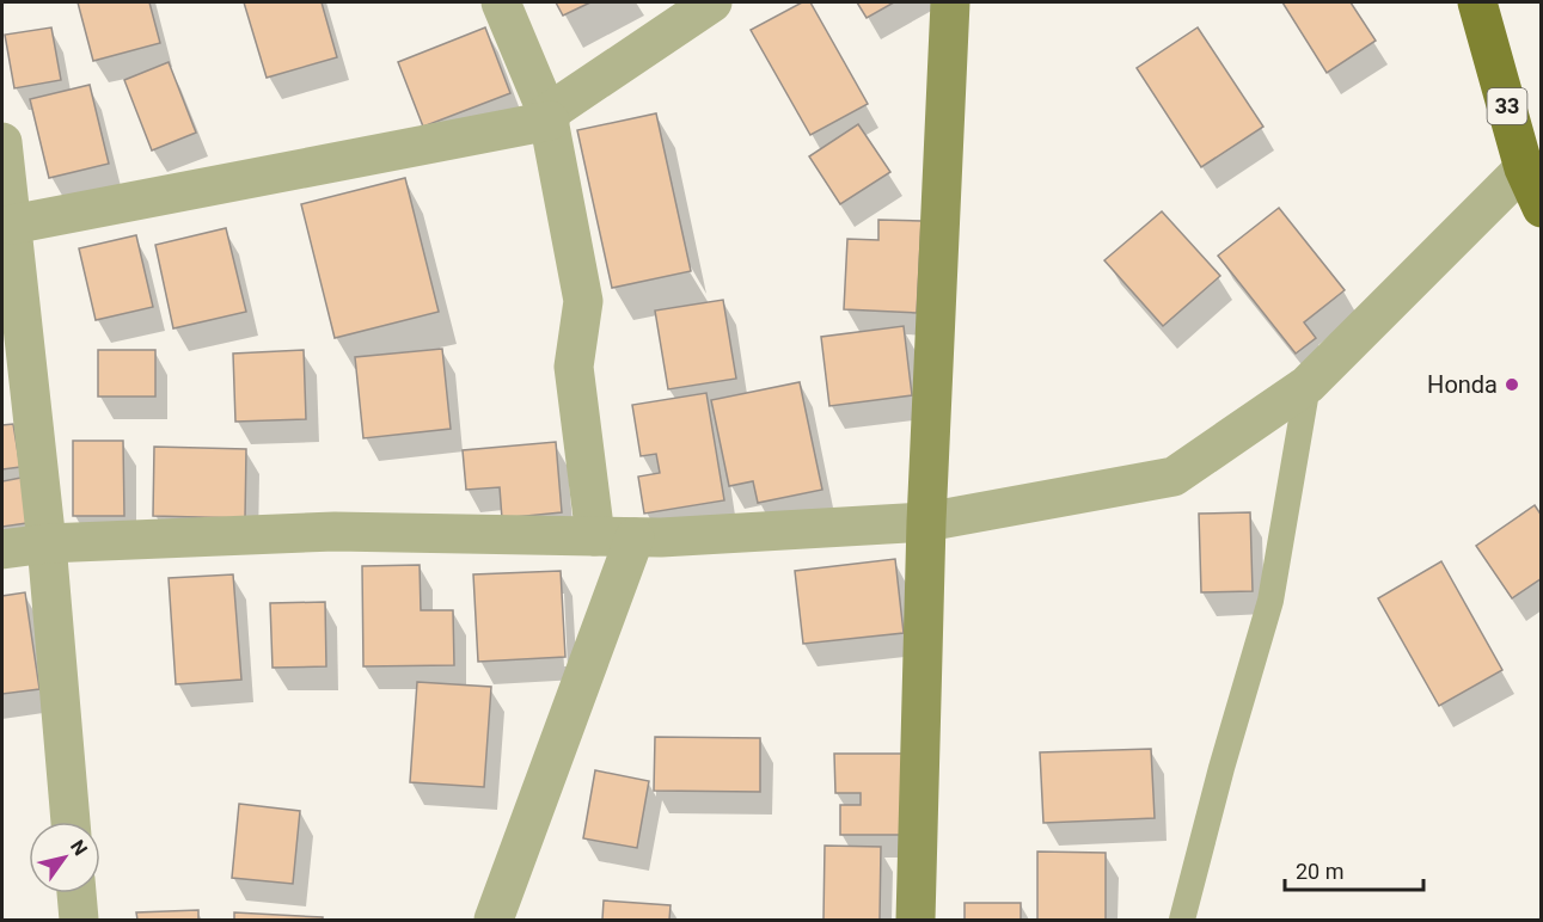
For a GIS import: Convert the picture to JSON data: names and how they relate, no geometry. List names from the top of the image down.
{
  "streets": {
    "main road": ["33"]
  },
  "places": ["Honda"],
  "scale_bar": "20 m",
  "north": "top right"
}
